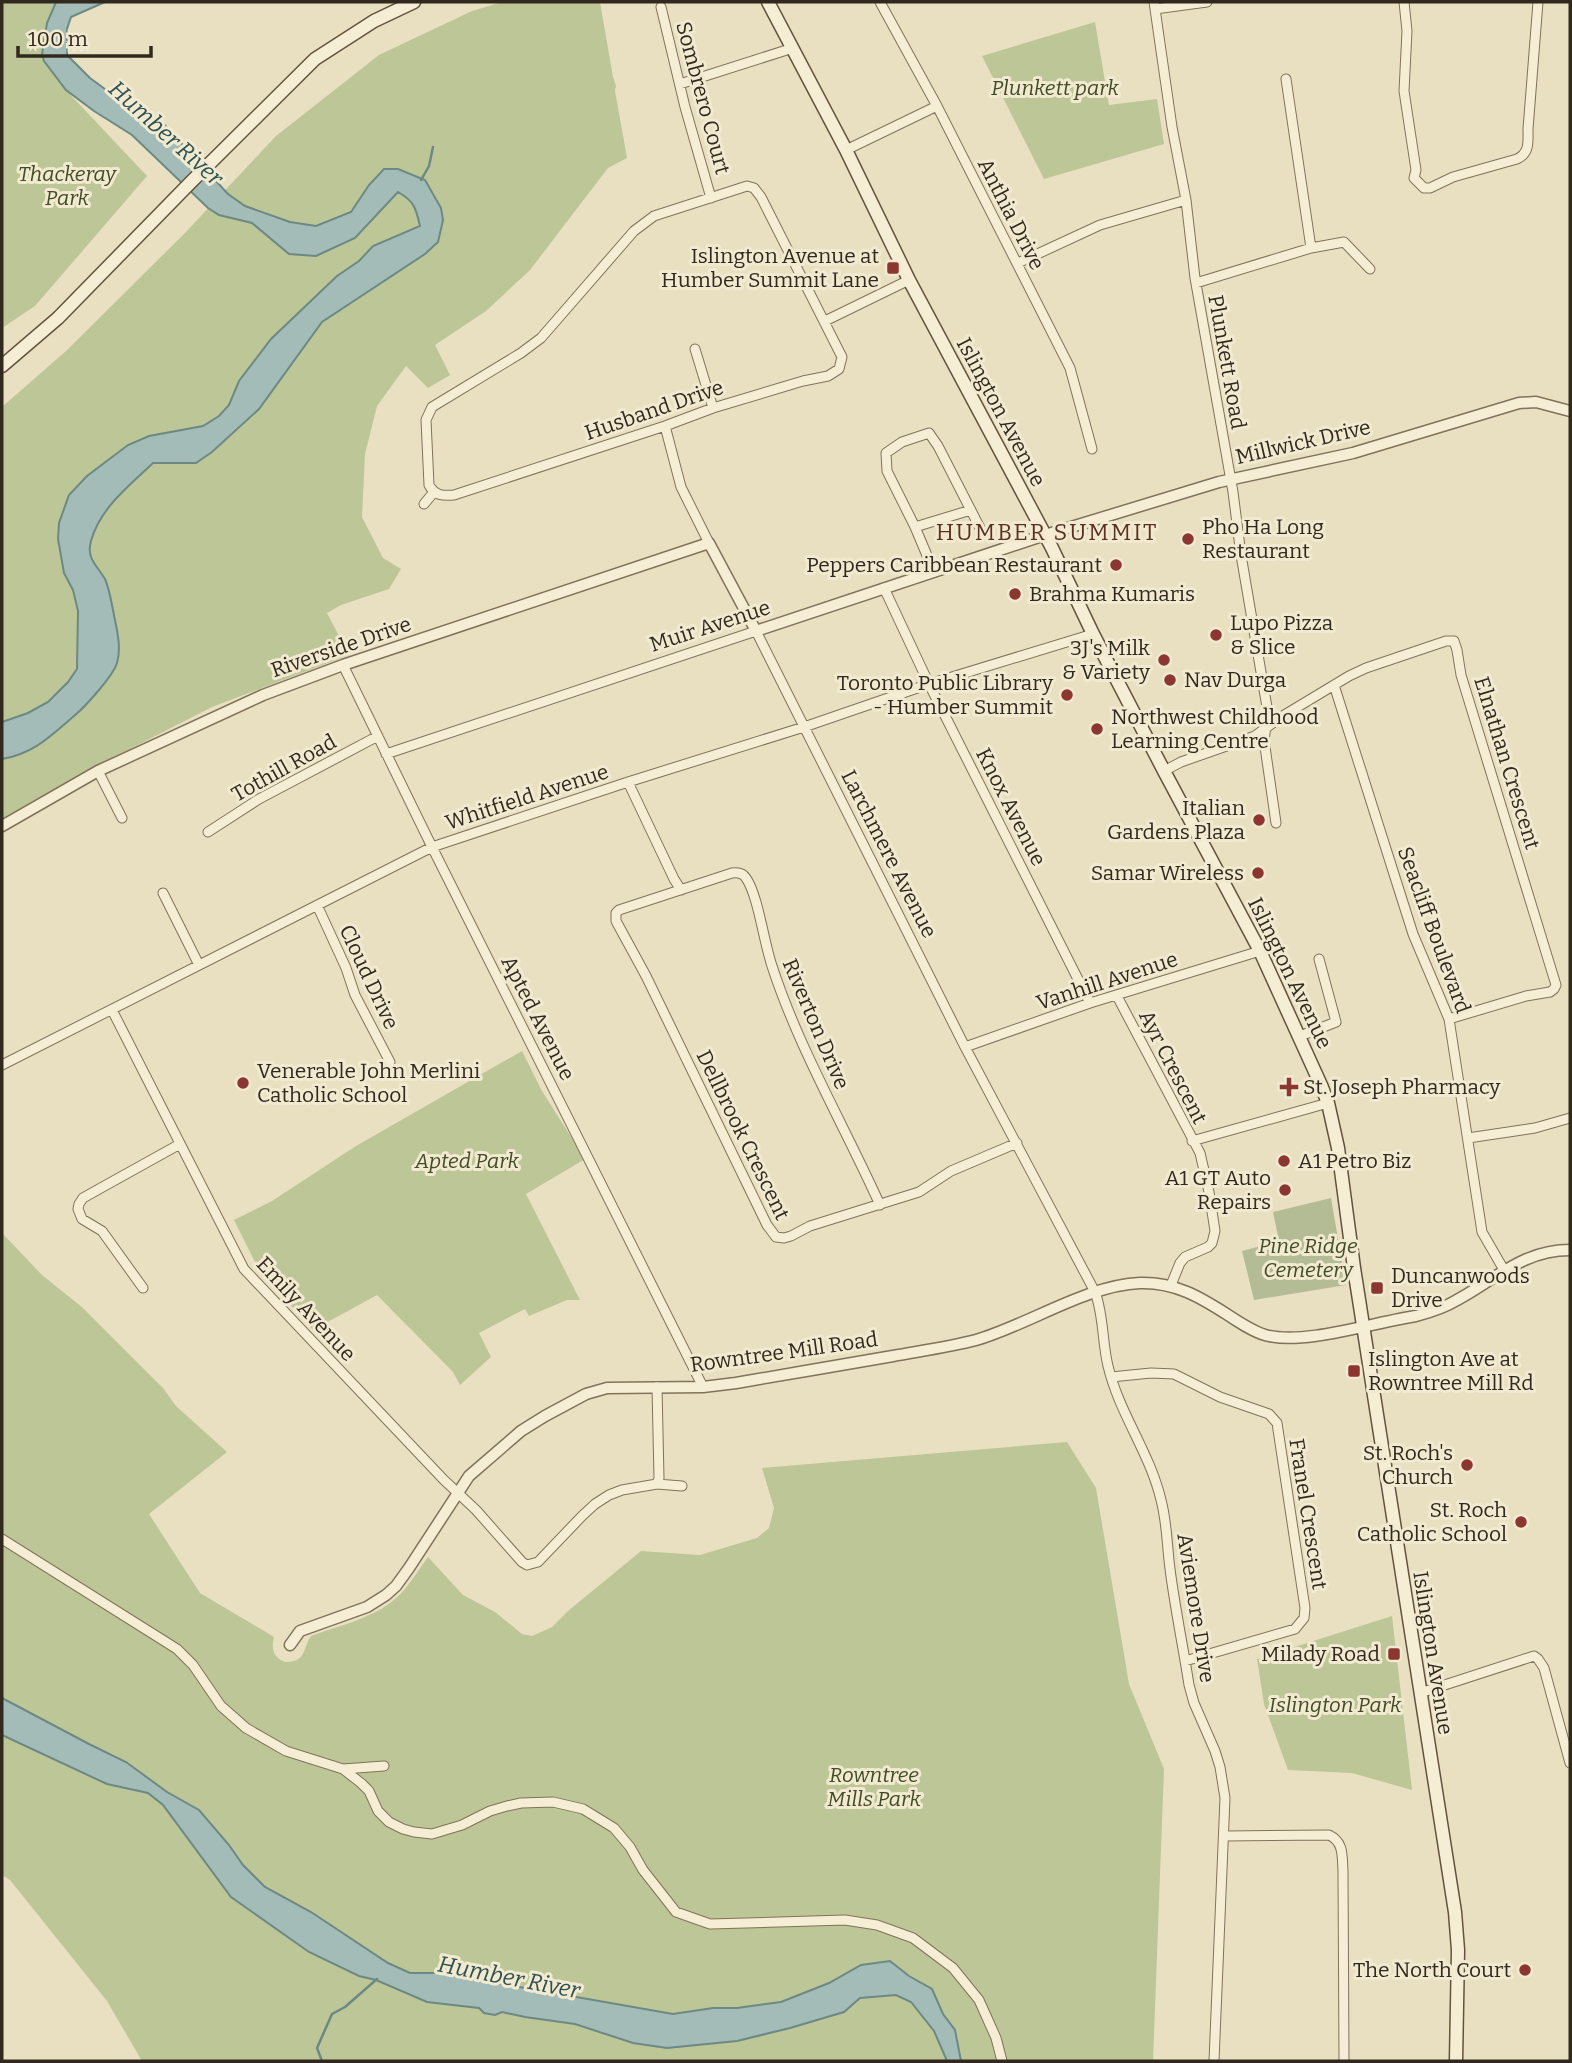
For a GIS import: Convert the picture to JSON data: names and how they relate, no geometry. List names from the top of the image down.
{
  "streets": {
    "main road": ["Islington Avenue"],
    "street": [
      "Sombrero Court",
      "Anthia Drive",
      "Plunkett Road",
      "Husband Drive",
      "Millwick Drive",
      "Muir Avenue",
      "Riverside Drive",
      "Elnathan Crescent",
      "Tothill Road",
      "Whitfield Avenue",
      "Knox Avenue",
      "Larchmere Avenue",
      "Seacliff Boulevard",
      "Cloud Drive",
      "Vanhill Avenue",
      "Apted Avenue",
      "Riverton Drive",
      "Ayr Crescent",
      "Dellbrook Crescent",
      "Emily Avenue",
      "Rowntree Mill Road",
      "Franel Crescent",
      "Aviemore Drive"
    ]
  },
  "crossings": [
    ["Plunkett Road", "Millwick Drive"],
    ["Plunkett Road", "Elnathan Crescent"],
    ["Husband Drive", "Larchmere Avenue"],
    ["Islington Avenue", "Millwick Drive"],
    ["Islington Avenue", "Muir Avenue"],
    ["Islington Avenue", "Elnathan Crescent"],
    ["Islington Avenue", "Whitfield Avenue"],
    ["Islington Avenue", "Vanhill Avenue"],
    ["Islington Avenue", "Ayr Crescent"],
    ["Islington Avenue", "Rowntree Mill Road"],
    ["Millwick Drive", "Muir Avenue"],
    ["Muir Avenue", "Knox Avenue"],
    ["Muir Avenue", "Larchmere Avenue"],
    ["Muir Avenue", "Apted Avenue"],
    ["Riverside Drive", "Larchmere Avenue"],
    ["Riverside Drive", "Apted Avenue"],
    ["Elnathan Crescent", "Seacliff Boulevard"],
    ["Tothill Road", "Apted Avenue"],
    ["Whitfield Avenue", "Knox Avenue"],
    ["Whitfield Avenue", "Larchmere Avenue"],
    ["Whitfield Avenue", "Cloud Drive"],
    ["Whitfield Avenue", "Apted Avenue"],
    ["Whitfield Avenue", "Emily Avenue"],
    ["Knox Avenue", "Vanhill Avenue"],
    ["Larchmere Avenue", "Vanhill Avenue"],
    ["Larchmere Avenue", "Dellbrook Crescent"],
    ["Larchmere Avenue", "Rowntree Mill Road"],
    ["Larchmere Avenue", "Aviemore Drive"],
    ["Vanhill Avenue", "Ayr Crescent"],
    ["Apted Avenue", "Rowntree Mill Road"],
    ["Riverton Drive", "Dellbrook Crescent"],
    ["Emily Avenue", "Rowntree Mill Road"],
    ["Rowntree Mill Road", "Aviemore Drive"],
    ["Franel Crescent", "Aviemore Drive"]
  ],
  "districts": ["HUMBER SUMMIT"],
  "water": ["Humber River"],
  "parks": [
    "Plunkett park",
    "Thackeray Park",
    "Apted Park",
    "Pine Ridge Cemetery",
    "Islington Park",
    "Rowntree Mills Park"
  ],
  "places": {
    "transit": [
      "Islington Avenue at Humber Summit Lane",
      "Duncanwoods Drive",
      "Islington Ave at Rowntree Mill Rd",
      "Milady Road"
    ],
    "other": [
      "Pho Ha Long Restaurant",
      "Peppers Caribbean Restaurant",
      "Brahma Kumaris",
      "Lupo Pizza & Slice",
      "3J's Milk & Variety",
      "Nav Durga",
      "Toronto Public Library - Humber Summit",
      "Northwest Childhood Learning Centre",
      "Italian Gardens Plaza",
      "Samar Wireless",
      "Venerable John Merlini Catholic School",
      "A1 Petro Biz",
      "A1 GT Auto Repairs",
      "St. Roch's Church",
      "St. Roch Catholic School",
      "The North Court"
    ],
    "health": ["St. Joseph Pharmacy"]
  },
  "scale_bar": "100 m"
}
